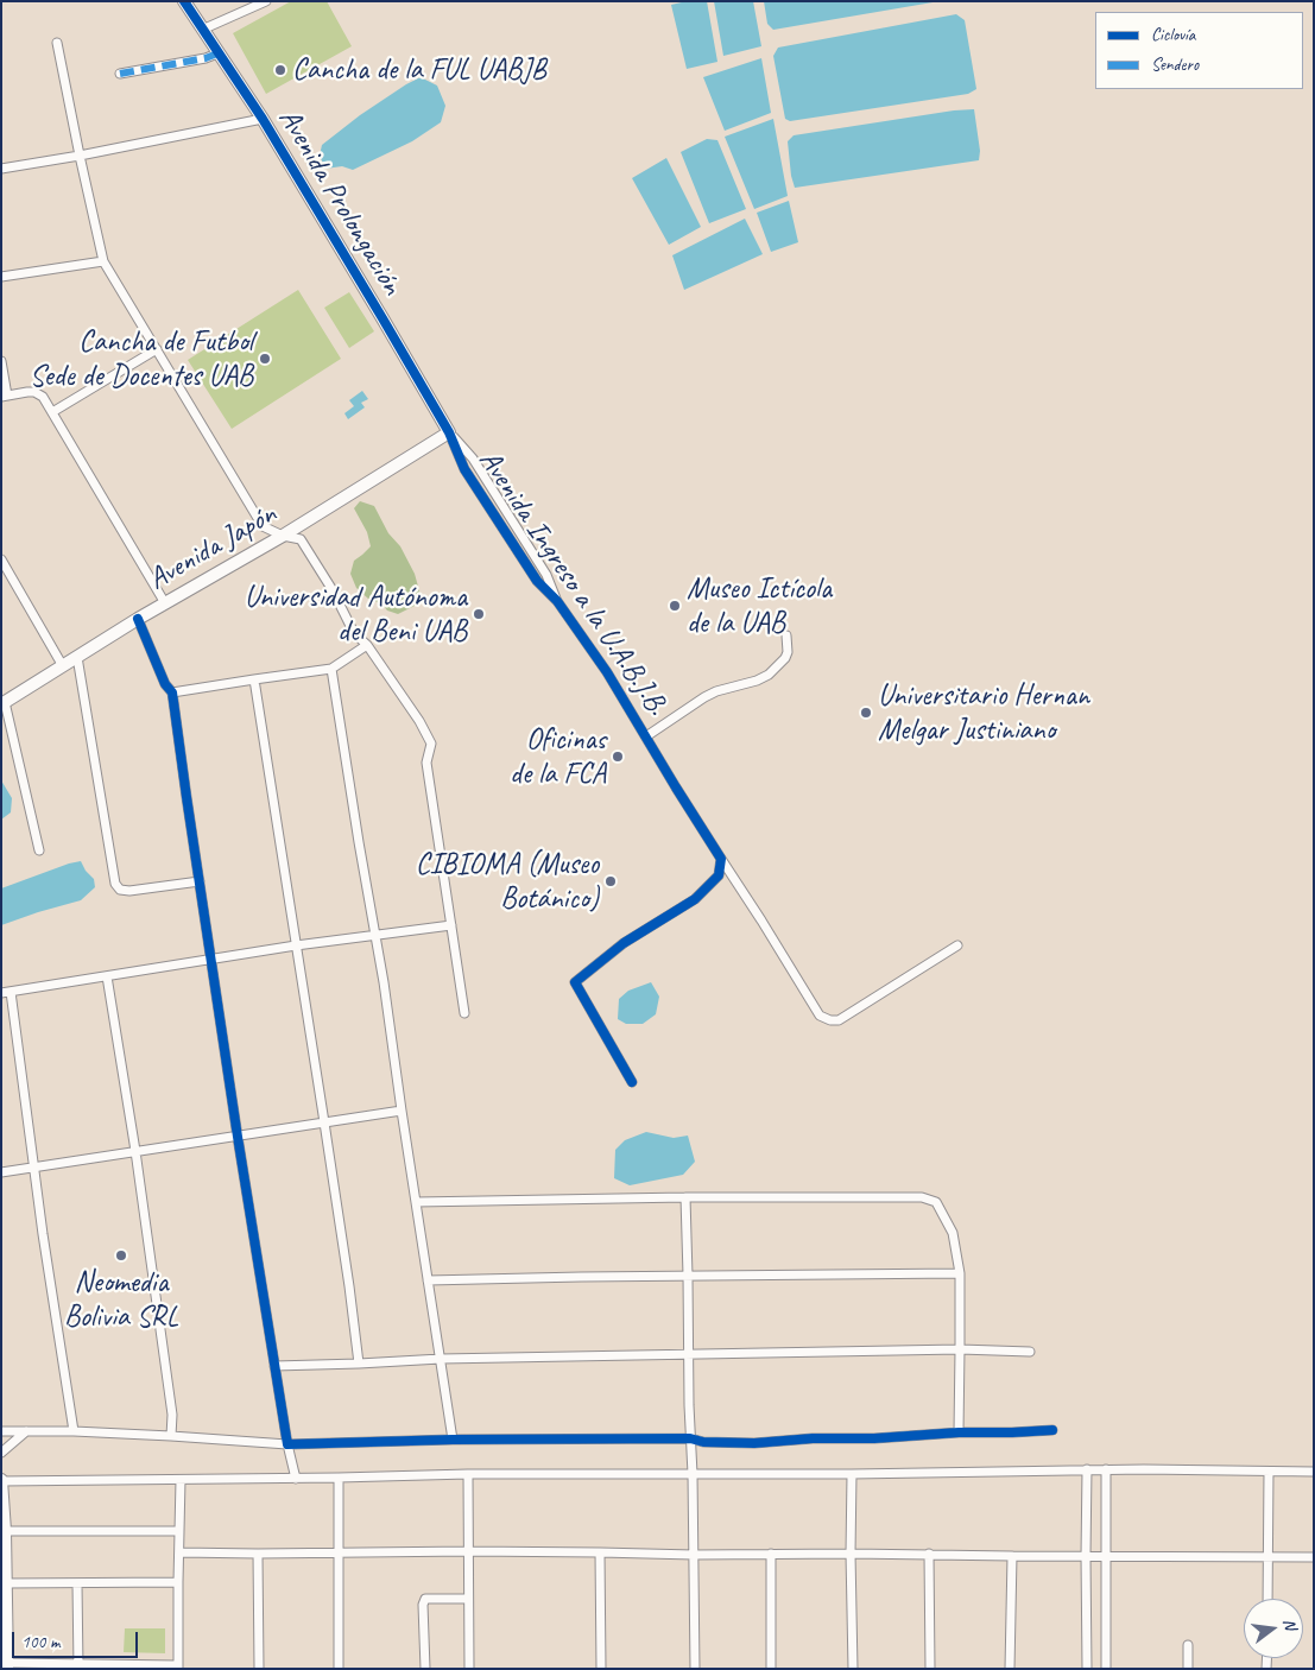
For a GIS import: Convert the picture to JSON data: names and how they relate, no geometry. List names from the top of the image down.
{
  "streets": {
    "street": ["Avenida Prolongación", "Avenida Japón", "Avenida Ingreso a la U.A.B.J.B."]
  },
  "crossings": [
    ["Avenida Prolongación", "Avenida Japón"],
    ["Avenida Prolongación", "Avenida Ingreso a la U.A.B.J.B."],
    ["Avenida Japón", "Avenida Ingreso a la U.A.B.J.B."]
  ],
  "places": [
    "Cancha de la FUL UABJB",
    "Cancha de Futbol Sede de Docentes UAB",
    "Museo Ictícola de la UAB",
    "Universidad Autónoma del Beni UAB",
    "Universitario Hernan Melgar Justiniano",
    "Oficinas de la FCA",
    "CIBIOMA (Museo Botánico)",
    "Neomedia Bolivia SRL"
  ],
  "legend": ["Ciclovía", "Sendero"],
  "scale_bar": "100 m",
  "north": "right"
}
